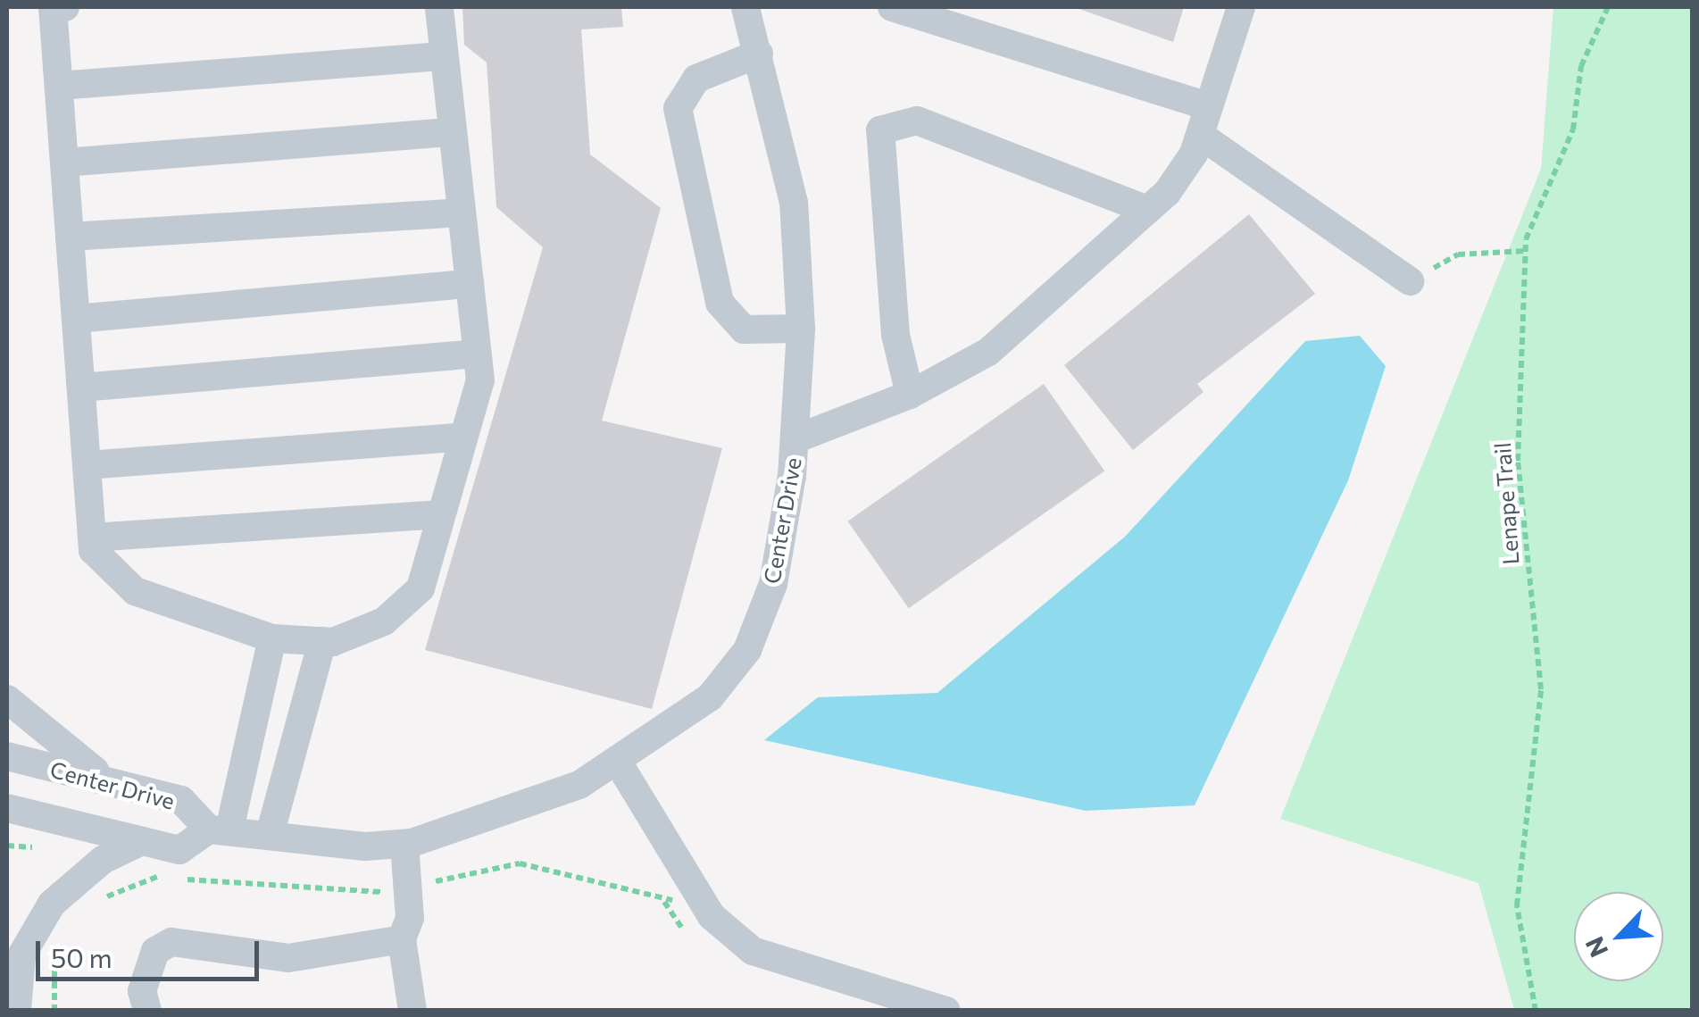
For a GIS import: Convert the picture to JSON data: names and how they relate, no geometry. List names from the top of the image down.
{
  "streets": {
    "street": ["Center Drive"],
    "path": ["Lenape Trail"]
  },
  "scale_bar": "50 m",
  "north": "bottom left"
}
